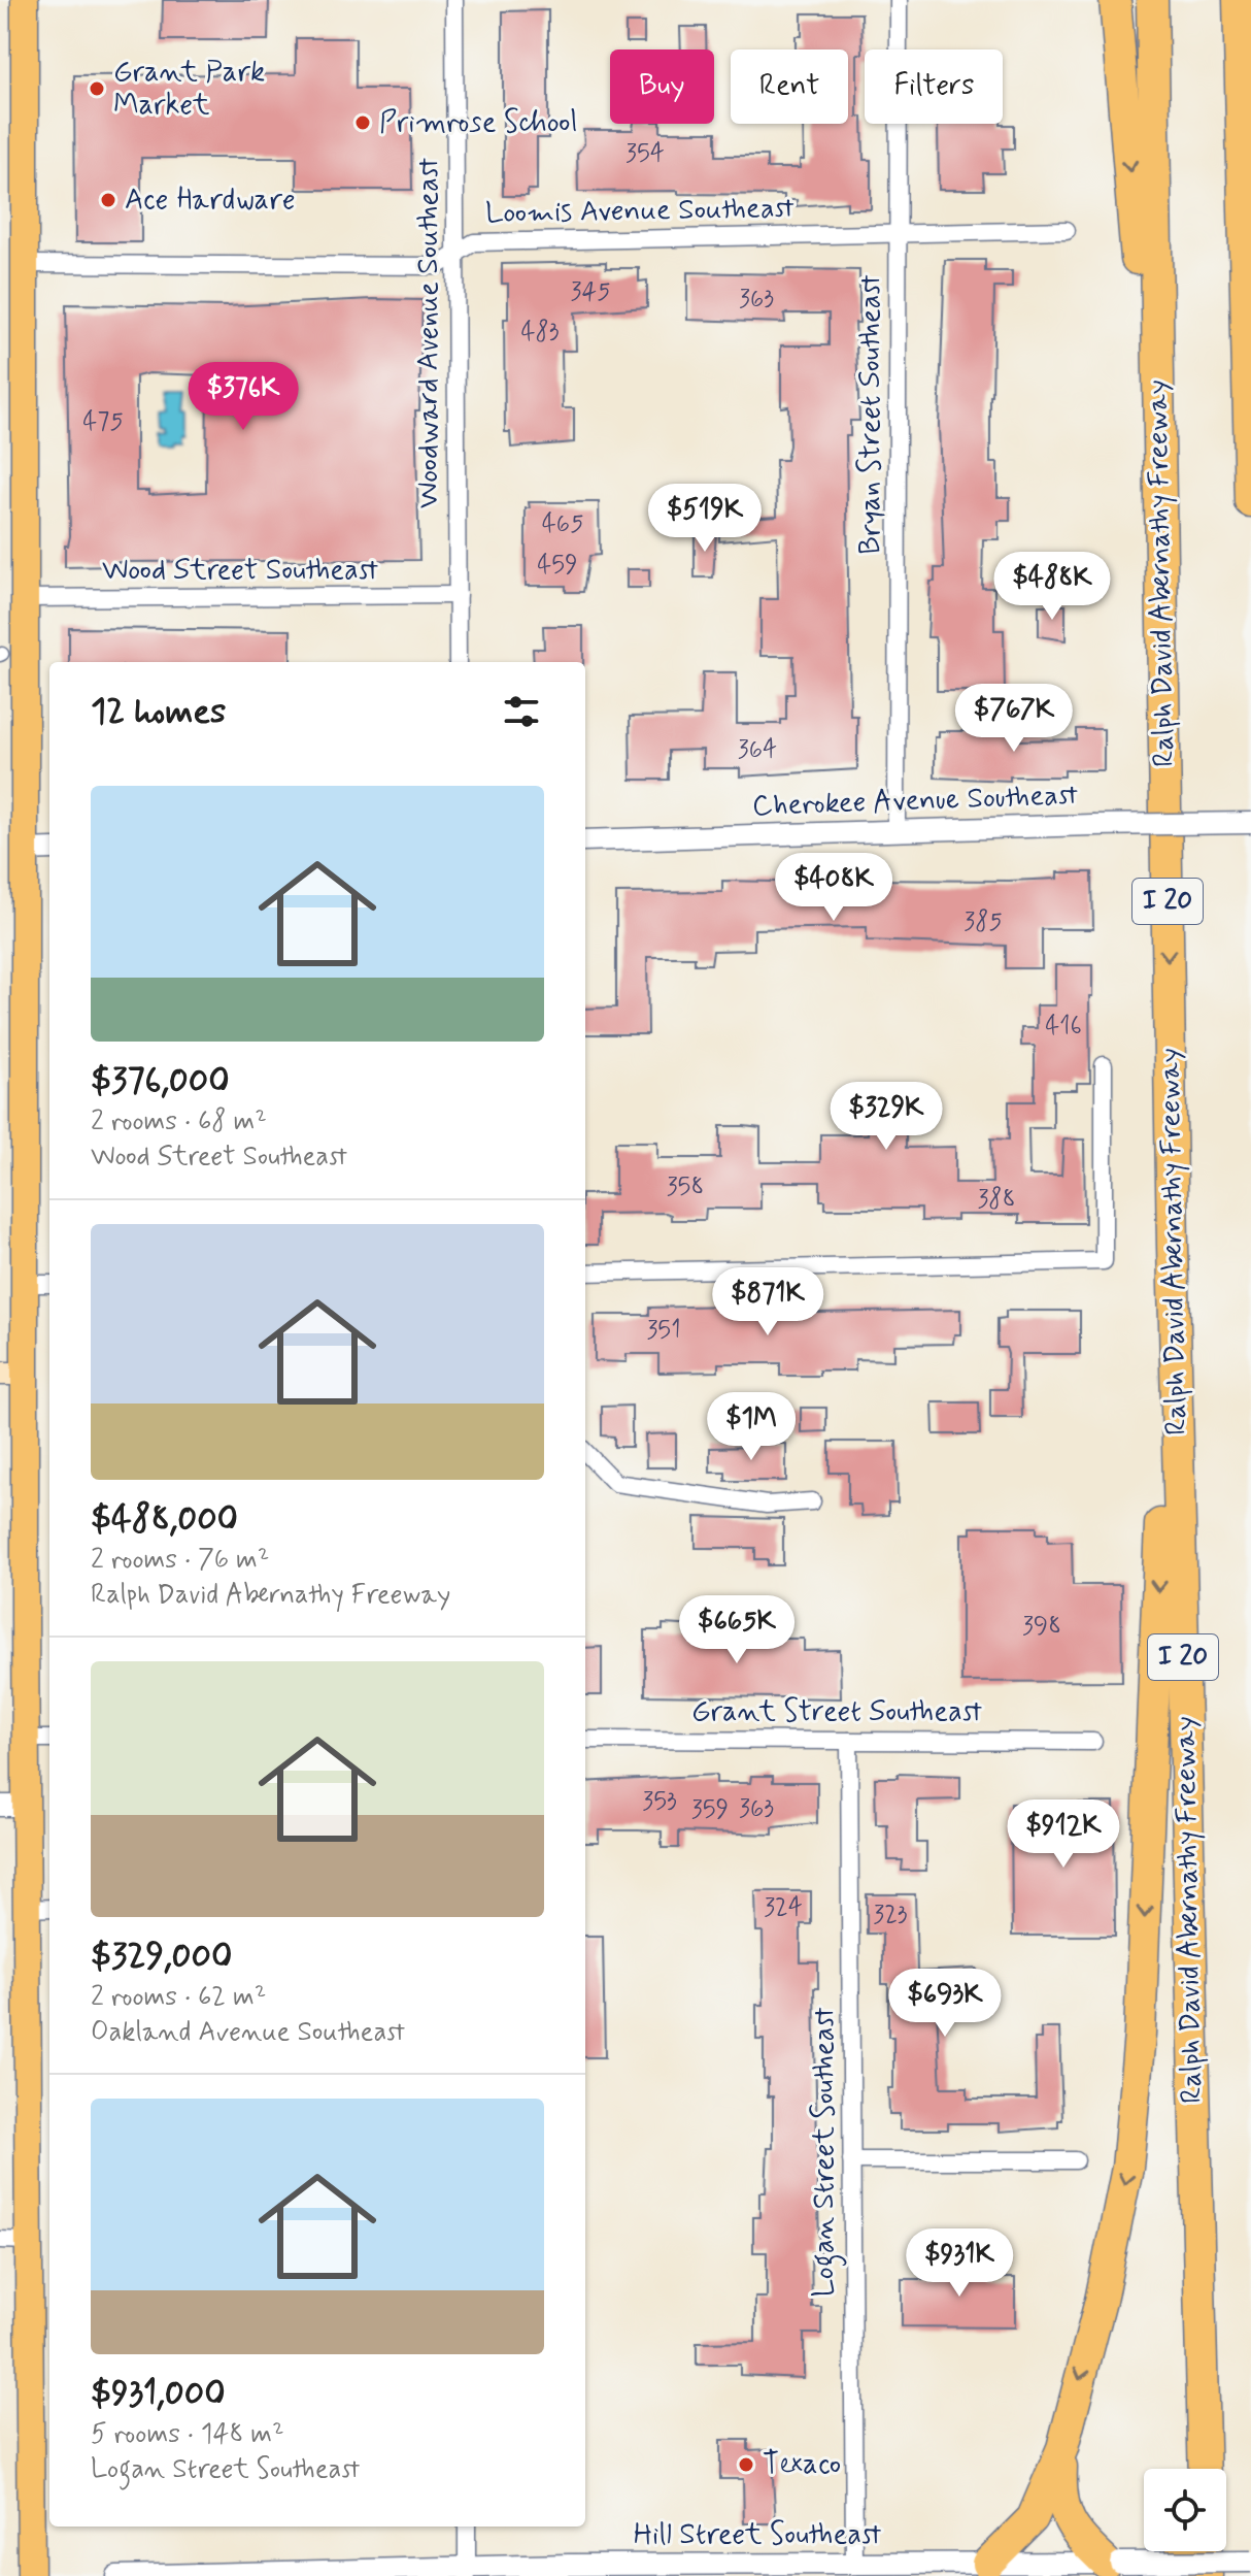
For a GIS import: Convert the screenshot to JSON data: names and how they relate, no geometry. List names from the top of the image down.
{
  "streets": {
    "highway": ["Ralph David Abernathy Freeway", "I 20"],
    "street": [
      "Loomis Avenue Southeast",
      "Woodward Avenue Southeast",
      "Bryan Street Southeast",
      "Wood Street Southeast",
      "Cherokee Avenue Southeast",
      "Grant Street Southeast",
      "Logan Street Southeast",
      "Hill Street Southeast"
    ]
  },
  "crossings": [
    ["Loomis Avenue Southeast", "Woodward Avenue Southeast"],
    ["Loomis Avenue Southeast", "Bryan Street Southeast"],
    ["Woodward Avenue Southeast", "Wood Street Southeast"],
    ["Bryan Street Southeast", "Cherokee Avenue Southeast"],
    ["Grant Street Southeast", "Logan Street Southeast"],
    ["Logan Street Southeast", "Hill Street Southeast"]
  ],
  "places": [
    "Grant Park Market",
    "Primrose School",
    "Ace Hardware",
    "Texaco"
  ],
  "house_numbers": [
    "354",
    "345",
    "363",
    "483",
    "475",
    "465",
    "459",
    "364",
    "385",
    "416",
    "358",
    "388",
    "351",
    "398",
    "353",
    "363",
    "359",
    "324",
    "323"
  ],
  "page": {
    "chip": ["Buy", "Rent", "Filters"],
    "price": [
      "$376K",
      "$519K",
      "$488K",
      "$767K",
      "$408K",
      "$329K",
      "$871K",
      "$1M",
      "$665K",
      "$912K",
      "$693K",
      "$931K"
    ],
    "heading": "12 homes",
    "list": [
      {
        "name": "$376,000",
        "note": "2 rooms · 68 m² · Wood Street Southeast"
      },
      {
        "name": "$488,000",
        "note": "2 rooms · 76 m² · Ralph David Abernathy Freeway"
      },
      {
        "name": "$329,000",
        "note": "2 rooms · 62 m² · Oakland Avenue Southeast"
      },
      {
        "name": "$931,000",
        "note": "5 rooms · 148 m² · Logan Street Southeast"
      }
    ]
  }
}
